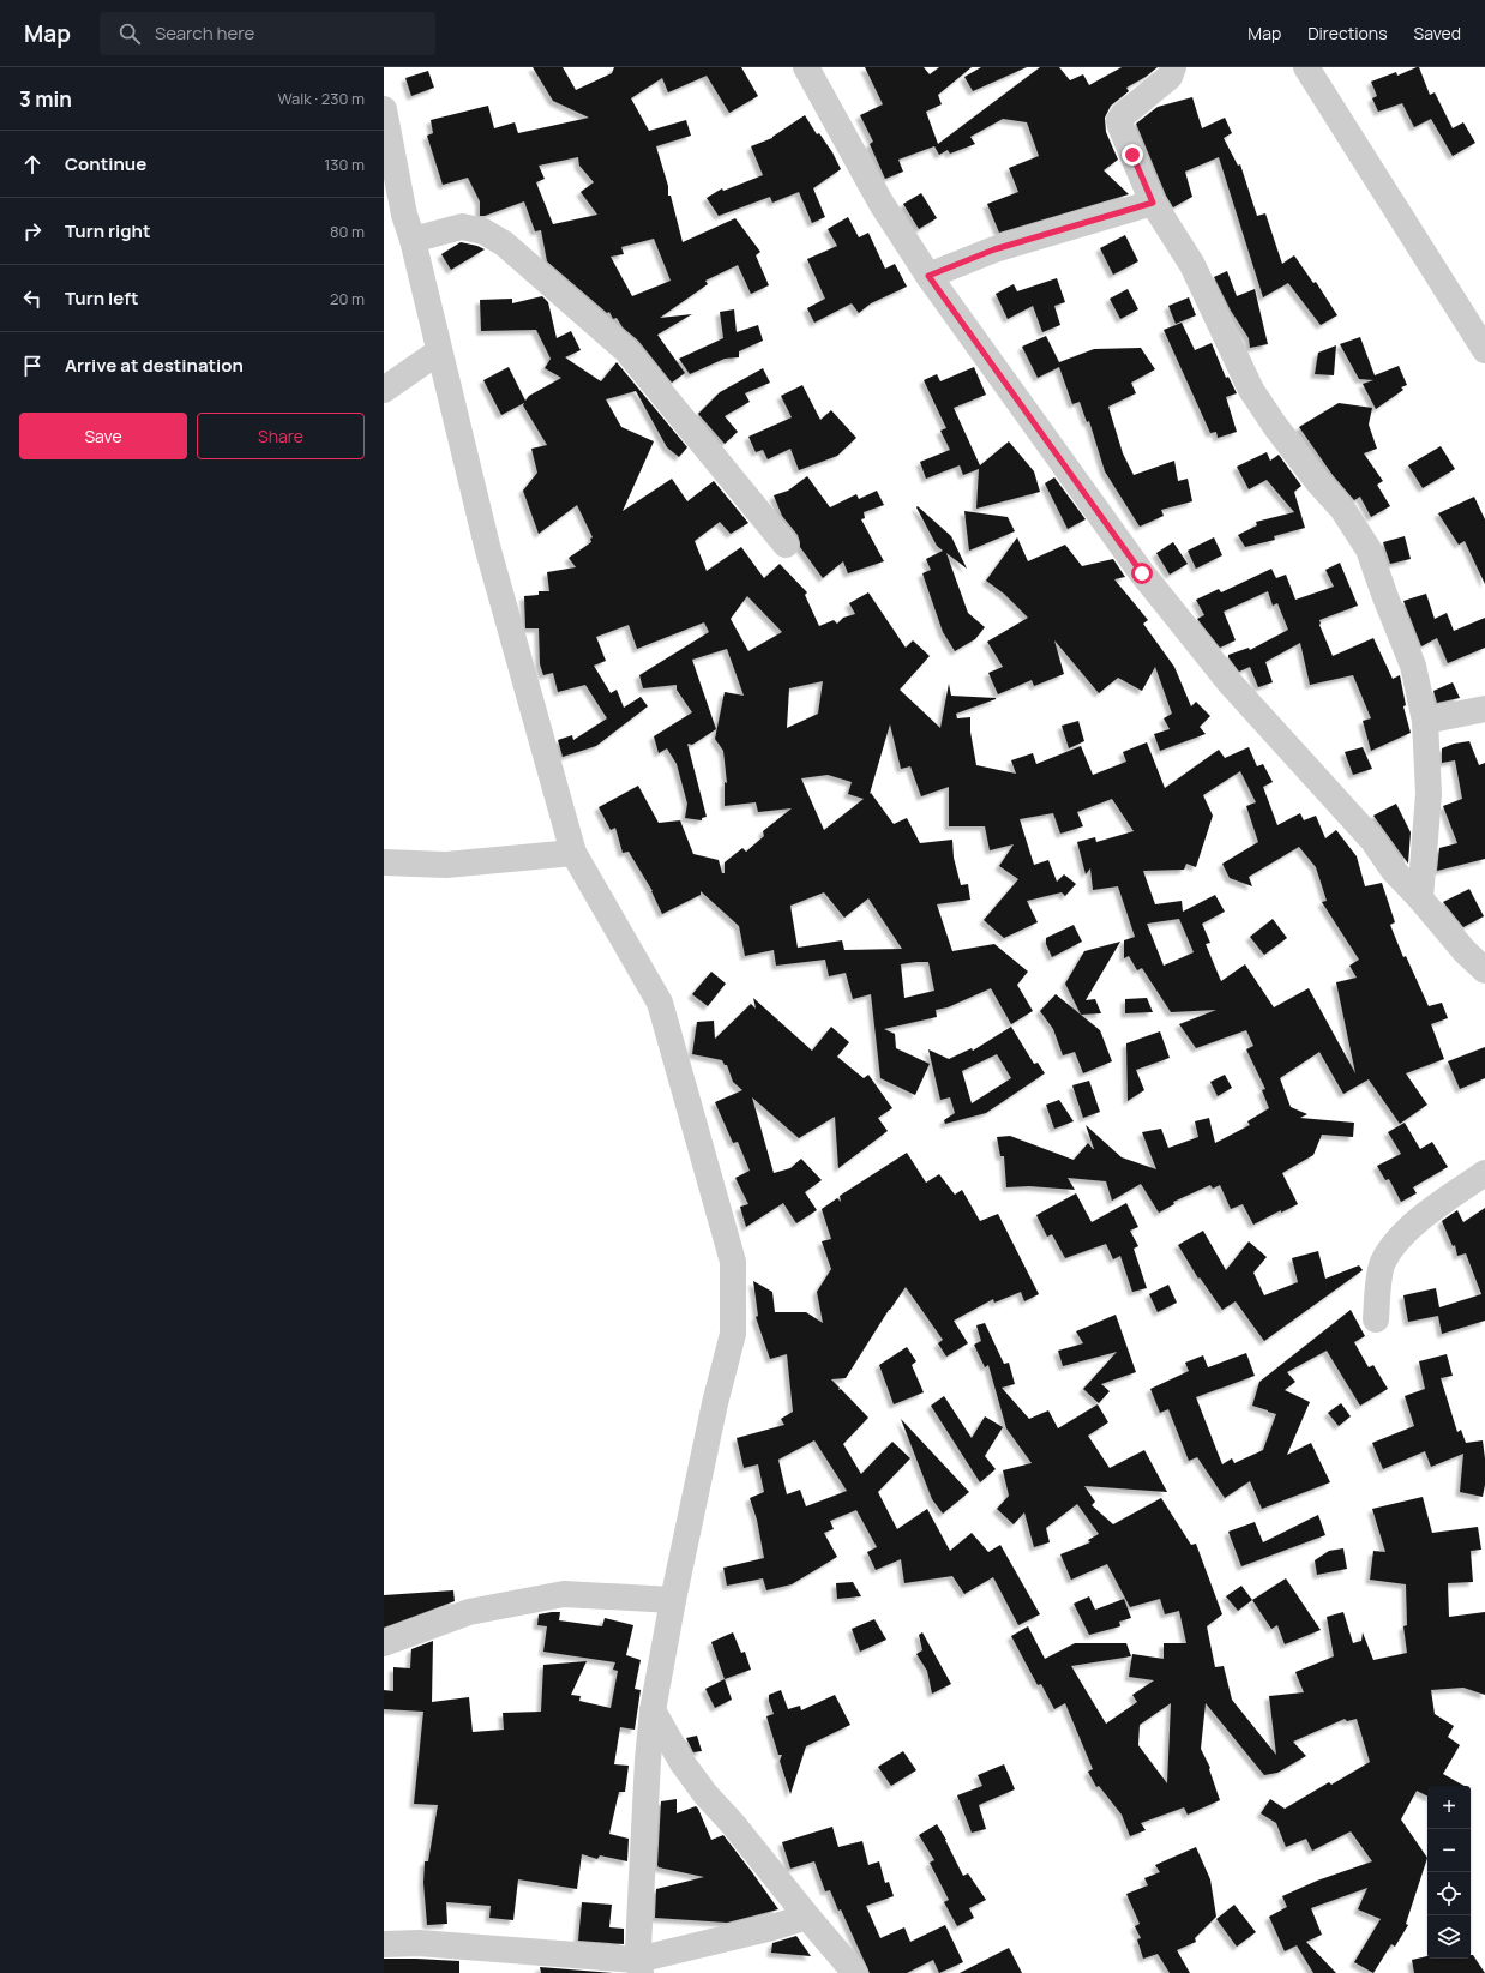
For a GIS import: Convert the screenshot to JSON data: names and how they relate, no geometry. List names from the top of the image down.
{
  "page": {
    "header": "Map",
    "search": "Search here",
    "nav": ["Map", "Directions", "Saved"],
    "heading": ["3 min", "Walk · 230 m"],
    "list": [
      ["Continue", "130 m"],
      ["Turn right", "80 m"],
      ["Turn left", "20 m"],
      "Arrive at destination"
    ],
    "buttons": ["Save", "Share"],
    "map_buttons": ["+", "−"]
  }
}
